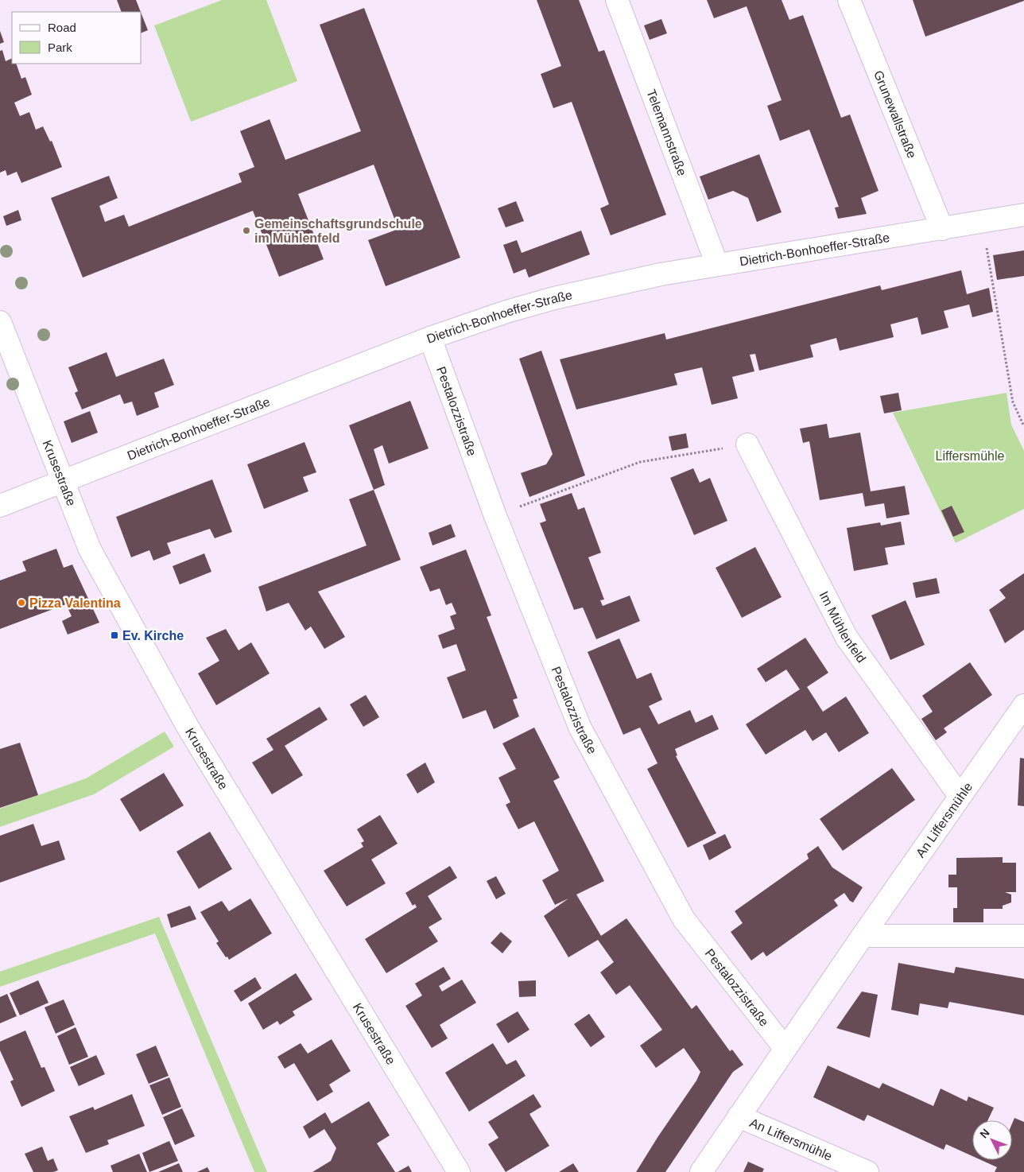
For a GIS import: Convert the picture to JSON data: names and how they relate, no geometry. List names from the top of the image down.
{
  "streets": {
    "street": [
      "Grunewallstraße",
      "Telemannstraße",
      "Dietrich-Bonhoeffer-Straße",
      "Pestalozzistraße",
      "Krusestraße",
      "Im Mühlenfeld",
      "An Liffersmühle"
    ]
  },
  "crossings": [
    ["Grunewallstraße", "Dietrich-Bonhoeffer-Straße"],
    ["Telemannstraße", "Dietrich-Bonhoeffer-Straße"],
    ["Dietrich-Bonhoeffer-Straße", "Pestalozzistraße"],
    ["Dietrich-Bonhoeffer-Straße", "Krusestraße"],
    ["Pestalozzistraße", "An Liffersmühle"],
    ["Im Mühlenfeld", "An Liffersmühle"]
  ],
  "parks": ["Liffersmühle"],
  "places": {
    "other": ["Gemeinschaftsgrundschule im Mühlenfeld", "Pizza Valentina"],
    "transit": ["Ev. Kirche"]
  },
  "legend": ["Road", "Park"],
  "north": "top left"
}
